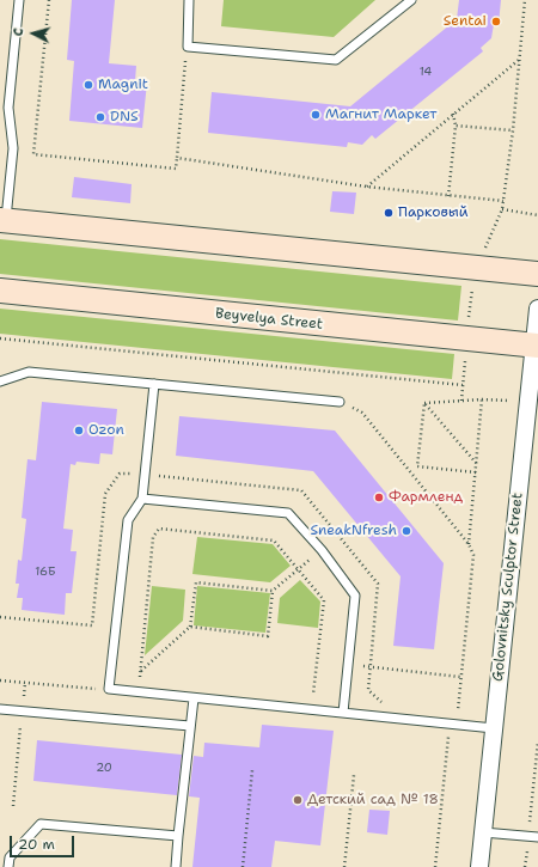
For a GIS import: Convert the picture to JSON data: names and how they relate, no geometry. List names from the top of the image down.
{
  "streets": {
    "main road": ["Beyvelya Street"],
    "street": ["Golovnitsky Sculptor Street"]
  },
  "crossings": [
    ["Beyvelya Street", "Golovnitsky Sculptor Street"]
  ],
  "places": [
    "Sentai",
    "Magnit",
    "Магнит Маркет",
    "DNS",
    "Парковый",
    "Ozon",
    "Фармленд",
    "SneakNfresh",
    "Детский сад № 18"
  ],
  "house_numbers": ["14", "16Б", "20"],
  "scale_bar": "20 m",
  "north": "left"
}
